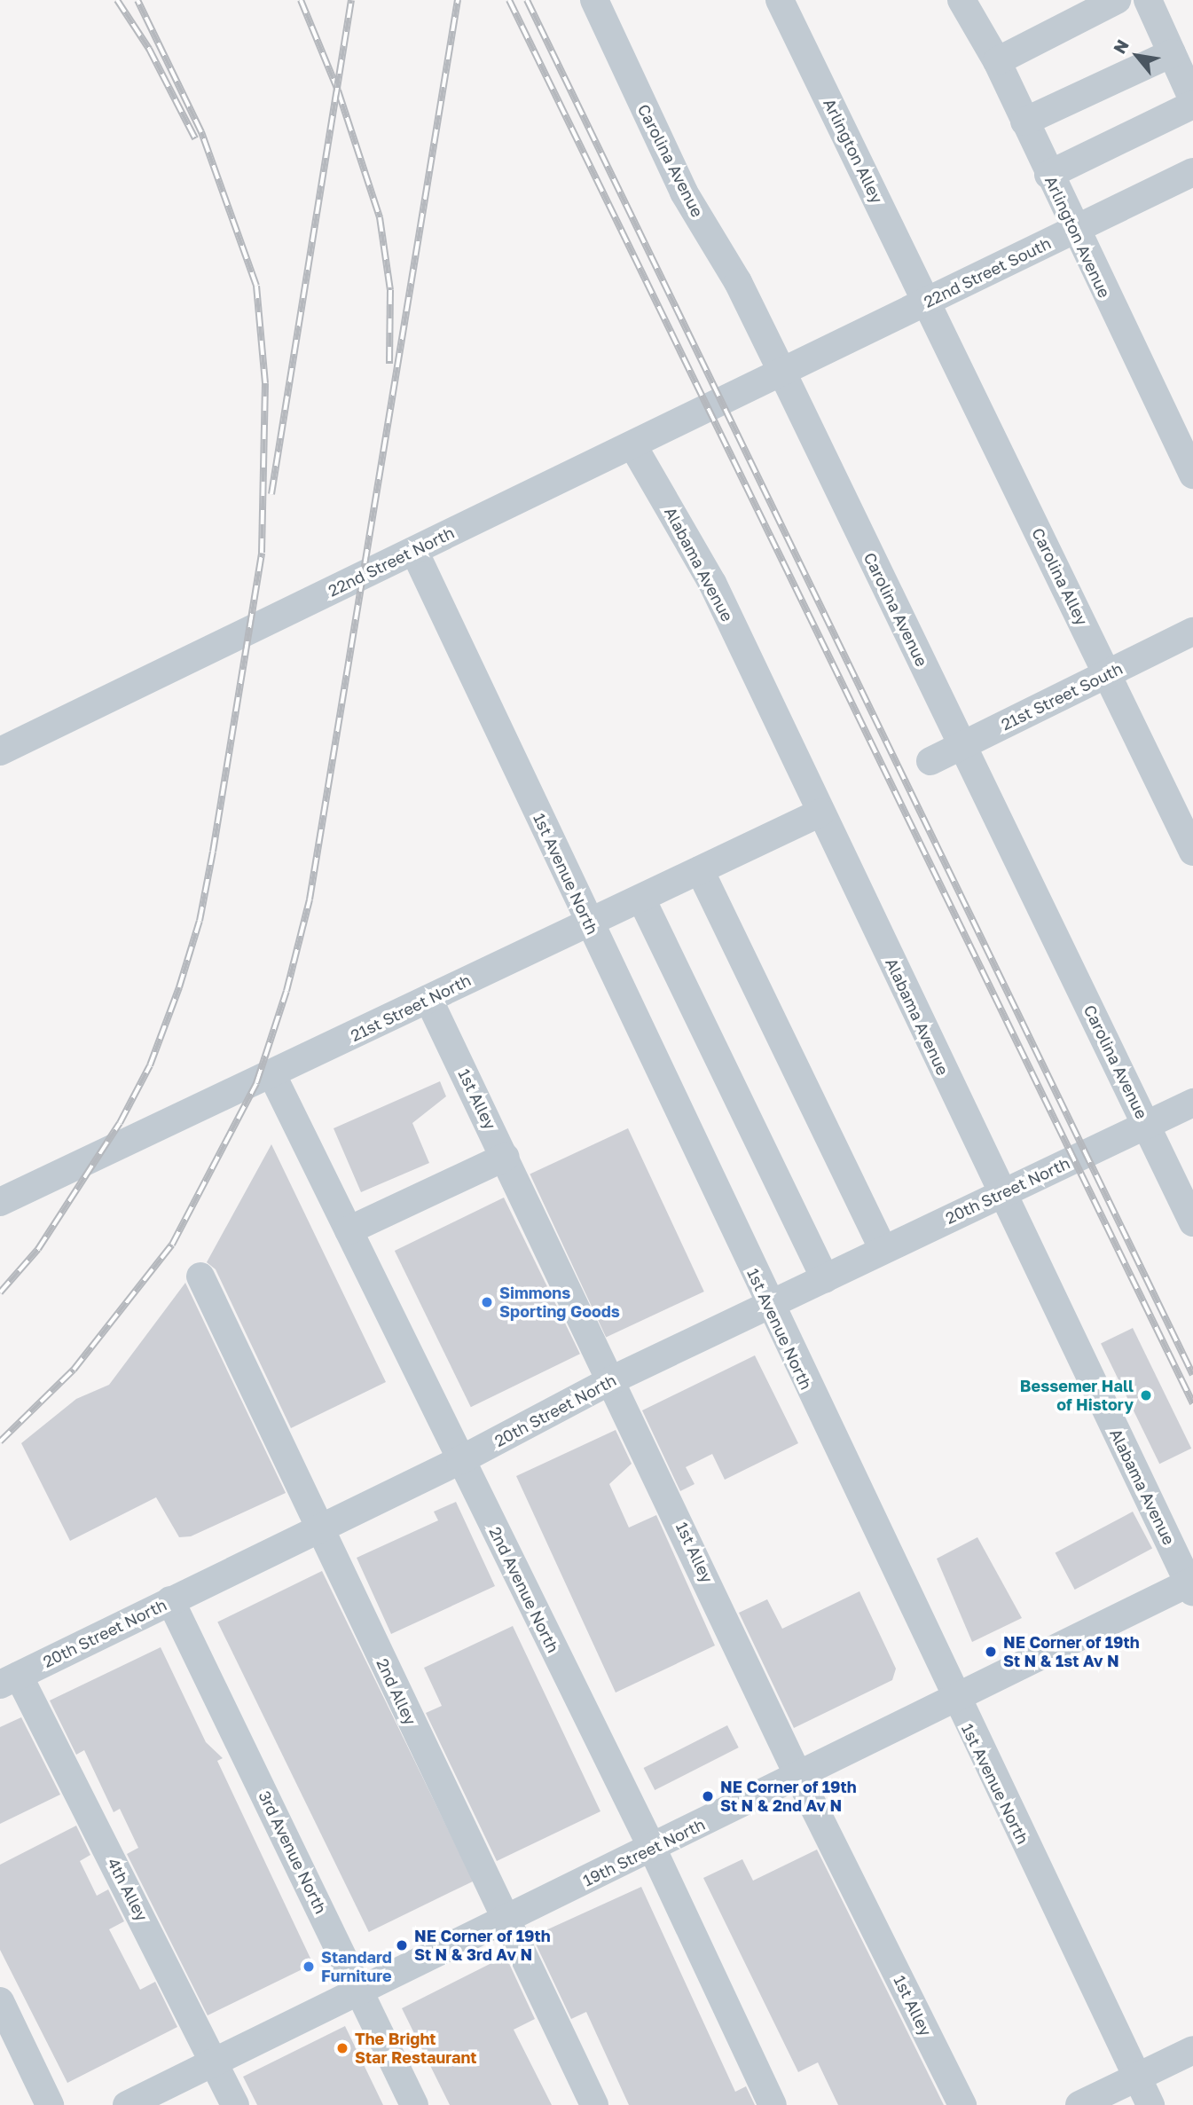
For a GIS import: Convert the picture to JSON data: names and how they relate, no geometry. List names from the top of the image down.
{
  "streets": {
    "street": [
      "Arlington Alley",
      "Carolina Avenue",
      "Arlington Avenue",
      "22nd Street South",
      "22nd Street North",
      "Alabama Avenue",
      "Carolina Alley",
      "21st Street South",
      "1st Avenue North",
      "21st Street North",
      "1st Alley",
      "20th Street North",
      "2nd Avenue North",
      "2nd Alley",
      "3rd Avenue North",
      "19th Street North",
      "4th Alley"
    ]
  },
  "crossings": [
    ["Arlington Alley", "22nd Street South"],
    ["Arlington Alley", "Carolina Alley"],
    ["Carolina Avenue", "22nd Street South"],
    ["Carolina Avenue", "22nd Street North"],
    ["Carolina Avenue", "21st Street South"],
    ["Carolina Avenue", "20th Street North"],
    ["Arlington Avenue", "22nd Street South"],
    ["22nd Street South", "22nd Street North"],
    ["22nd Street South", "Carolina Alley"],
    ["22nd Street North", "Alabama Avenue"],
    ["22nd Street North", "1st Avenue North"],
    ["Alabama Avenue", "21st Street North"],
    ["Alabama Avenue", "20th Street North"],
    ["Alabama Avenue", "19th Street North"],
    ["Carolina Alley", "21st Street South"],
    ["1st Avenue North", "21st Street North"],
    ["1st Avenue North", "20th Street North"],
    ["1st Avenue North", "19th Street North"],
    ["21st Street North", "1st Alley"],
    ["21st Street North", "2nd Avenue North"],
    ["1st Alley", "20th Street North"],
    ["1st Alley", "19th Street North"],
    ["20th Street North", "2nd Avenue North"],
    ["20th Street North", "2nd Alley"],
    ["20th Street North", "3rd Avenue North"],
    ["20th Street North", "4th Alley"],
    ["2nd Avenue North", "19th Street North"],
    ["2nd Alley", "19th Street North"],
    ["3rd Avenue North", "19th Street North"],
    ["19th Street North", "4th Alley"]
  ],
  "places": [
    "Simmons Sporting Goods",
    "Bessemer Hall of History",
    "NE Corner of 19th St N & 1st Av N",
    "NE Corner of 19th St N & 2nd Av N",
    "NE Corner of 19th St N & 3rd Av N",
    "Standard Furniture",
    "The Bright Star Restaurant"
  ],
  "north": "top left"
}
